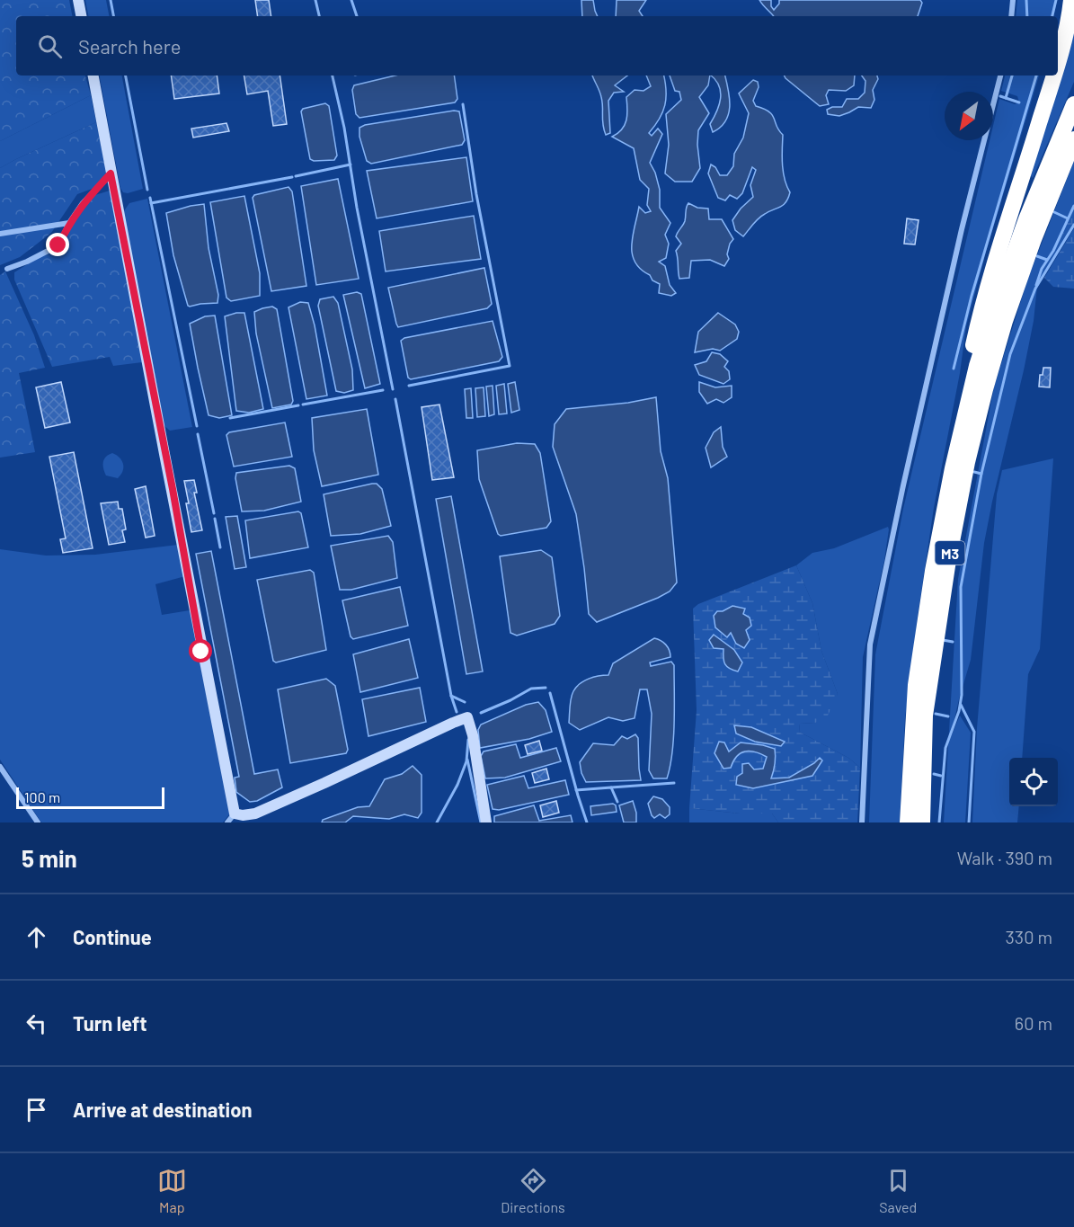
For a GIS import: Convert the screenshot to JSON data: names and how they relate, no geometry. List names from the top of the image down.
{
  "streets": {
    "highway": ["M3"]
  },
  "scale_bar": "100 m",
  "north": "bottom left",
  "page": {
    "search": "Search here",
    "scale": "100 m",
    "heading": ["5 min", "Walk · 390 m"],
    "list": [
      ["Continue", "330 m"],
      ["Turn left", "60 m"],
      "Arrive at destination"
    ],
    "nav": ["Map", "Directions", "Saved"]
  }
}
